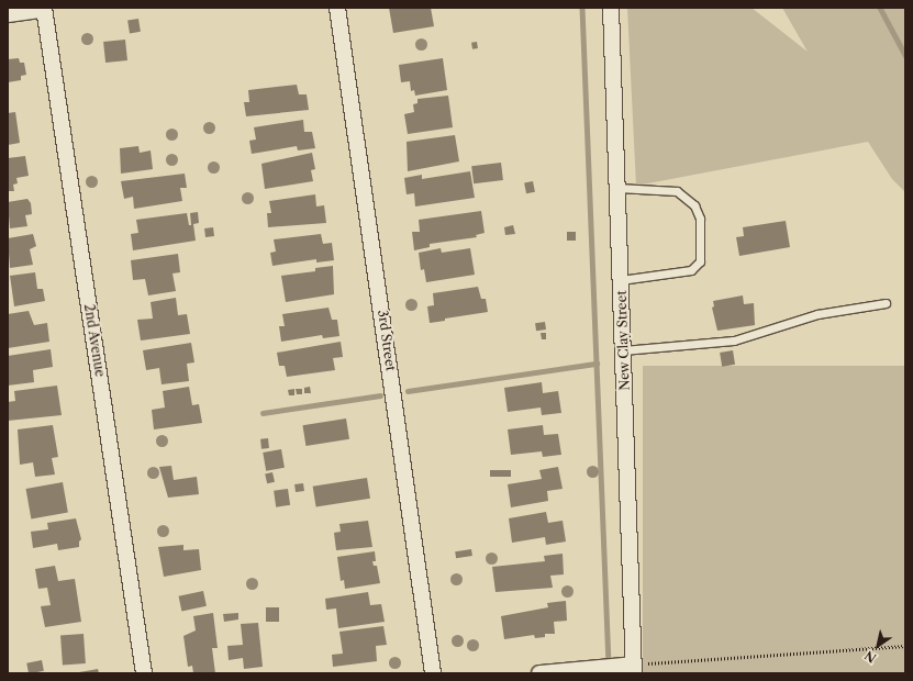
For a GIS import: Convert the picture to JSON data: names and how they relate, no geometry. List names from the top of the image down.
{
  "streets": {
    "street": ["2nd Avenue", "3rd Street", "New Clay Street"]
  },
  "north": "bottom left"
}
